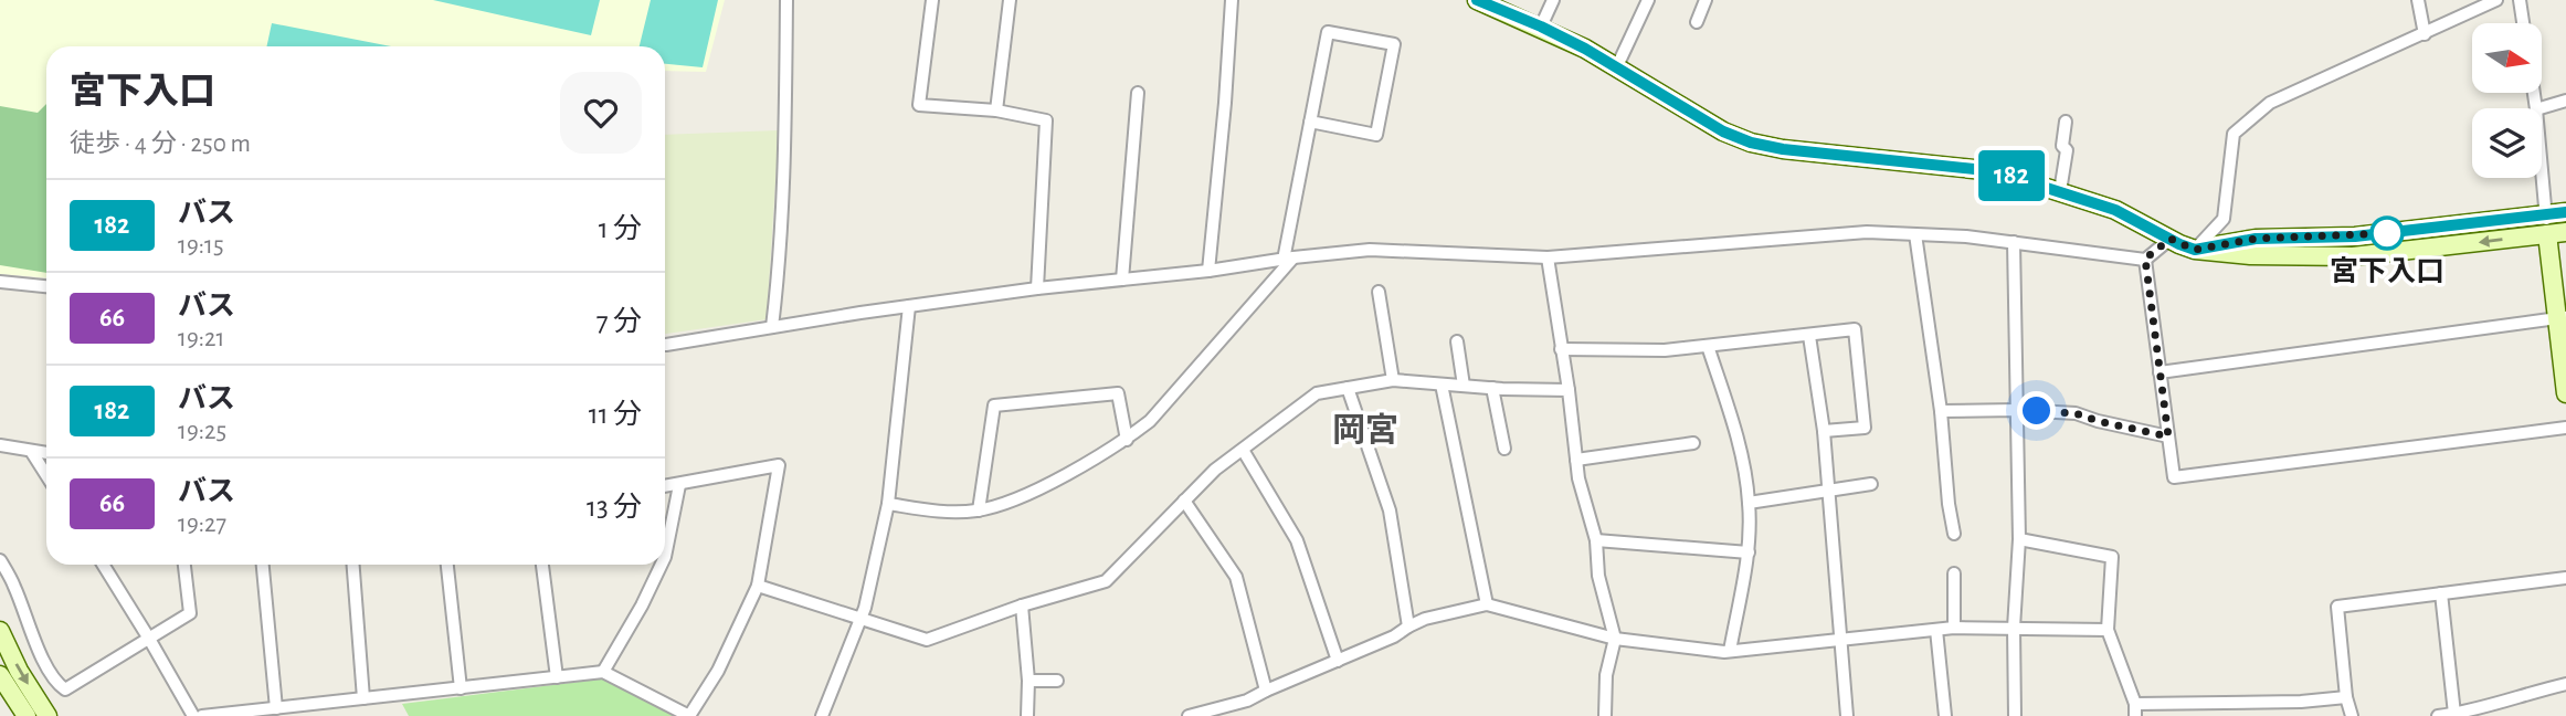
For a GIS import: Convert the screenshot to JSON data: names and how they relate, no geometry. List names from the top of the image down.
{
  "districts": ["岡宮"],
  "places": ["宮下入口"],
  "lines": ["bus line 182"],
  "north": "right",
  "page": {
    "on_map": "182",
    "heading": ["宮下入口", "徒歩 · 4 分 · 250 m"],
    "list": [
      {
        "mark": "182",
        "name": "バス",
        "note": "19:15",
        "value": "1 分"
      },
      {
        "mark": "66",
        "name": "バス",
        "note": "19:21",
        "value": "7 分"
      },
      {
        "mark": "182",
        "name": "バス",
        "note": "19:25",
        "value": "11 分"
      },
      {
        "mark": "66",
        "name": "バス",
        "note": "19:27",
        "value": "13 分"
      }
    ]
  }
}
